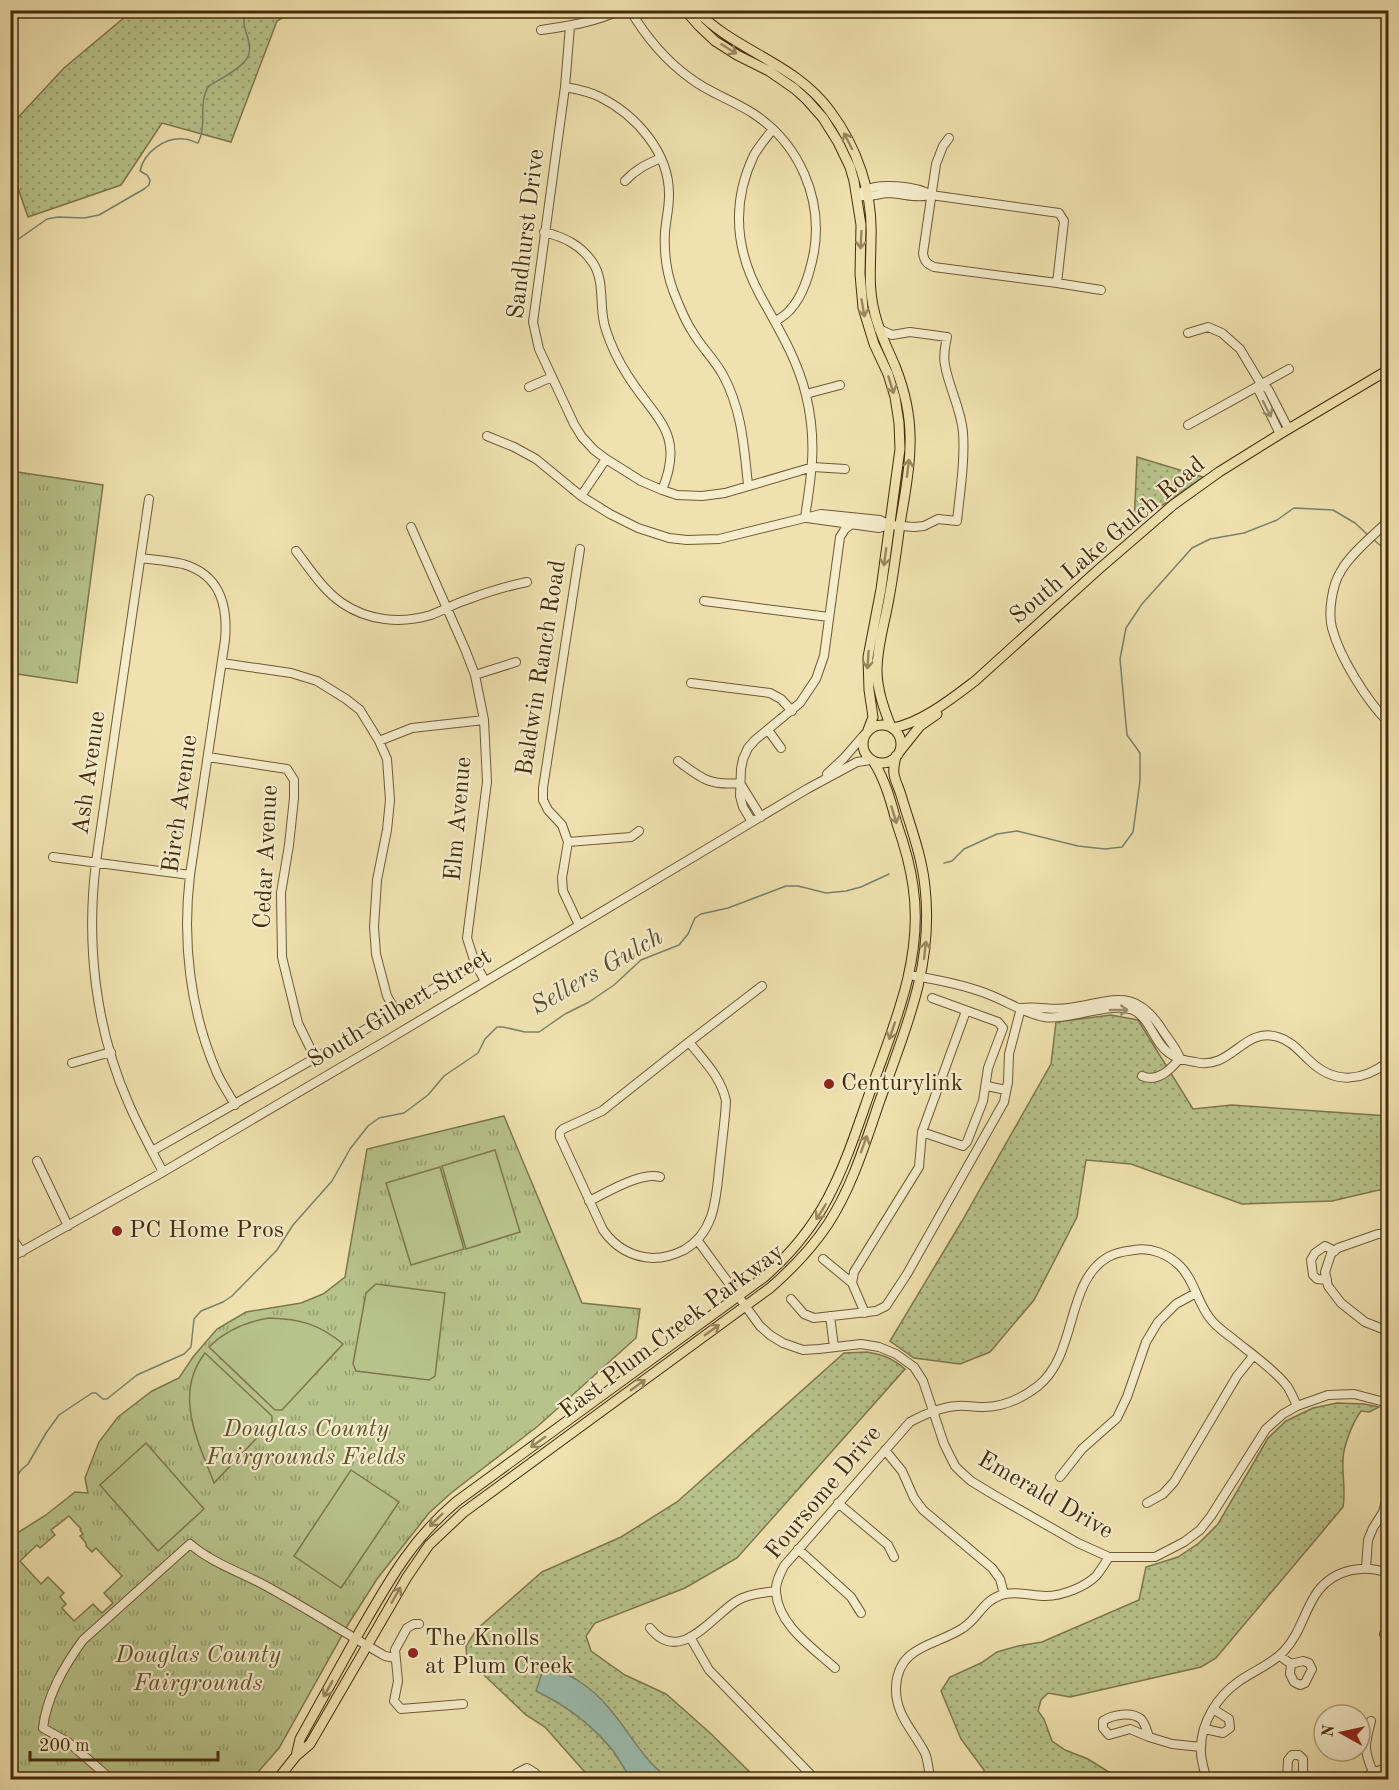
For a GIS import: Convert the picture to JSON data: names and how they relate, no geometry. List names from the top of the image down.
{
  "streets": {
    "main road": ["South Lake Gulch Road", "East Plum Creek Parkway"],
    "street": [
      "Sandhurst Drive",
      "Baldwin Ranch Road",
      "Ash Avenue",
      "Birch Avenue",
      "Elm Avenue",
      "Cedar Avenue",
      "South Gilbert Street",
      "Foursome Drive",
      "Emerald Drive"
    ]
  },
  "crossings": [
    ["South Lake Gulch Road", "South Gilbert Street"],
    ["South Lake Gulch Road", "East Plum Creek Parkway"],
    ["Ash Avenue", "Birch Avenue"],
    ["Ash Avenue", "South Gilbert Street"],
    ["Birch Avenue", "Cedar Avenue"],
    ["Elm Avenue", "South Gilbert Street"],
    ["South Gilbert Street", "East Plum Creek Parkway"],
    ["East Plum Creek Parkway", "Emerald Drive"],
    ["Foursome Drive", "Emerald Drive"]
  ],
  "water": ["Sellers Gulch"],
  "parks": ["Douglas County Fairgrounds Fields", "Douglas County Fairgrounds"],
  "places": ["Centurylink", "PC Home Pros", "The Knolls at Plum Creek"],
  "scale_bar": "200 m",
  "north": "left"
}
